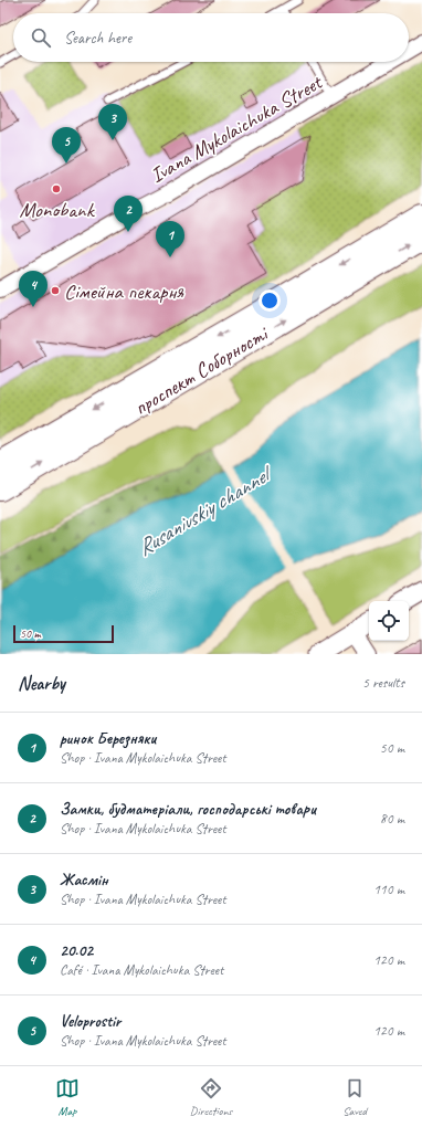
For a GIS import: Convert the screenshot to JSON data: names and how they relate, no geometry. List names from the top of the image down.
{
  "streets": {
    "highway": ["проспект Соборності"],
    "street": ["Ivana Mykolaichuka Street"]
  },
  "water": ["Rusanivskiy channel"],
  "places": ["Monobank", "Сімейна пекарня"],
  "scale_bar": "50 m",
  "page": {
    "search": "Search here",
    "pins": [
      "3",
      "5",
      "2",
      "1",
      "4"
    ],
    "scale": "50 m",
    "heading": ["Nearby", "5 results"],
    "list": [
      {
        "mark": "1",
        "name": "ринок Березняки",
        "note": "Shop · Ivana Mykolaichuka Street",
        "value": "50 m"
      },
      {
        "mark": "2",
        "name": "Замки, будматеріали, господарські товари",
        "note": "Shop · Ivana Mykolaichuka Street",
        "value": "80 m"
      },
      {
        "mark": "3",
        "name": "Жасмін",
        "note": "Shop · Ivana Mykolaichuka Street",
        "value": "110 m"
      },
      {
        "mark": "4",
        "name": "20.02",
        "note": "Café · Ivana Mykolaichuka Street",
        "value": "120 m"
      },
      {
        "mark": "5",
        "name": "Veloprostir",
        "note": "Shop · Ivana Mykolaichuka Street",
        "value": "120 m"
      }
    ],
    "nav": ["Map", "Directions", "Saved"]
  }
}
